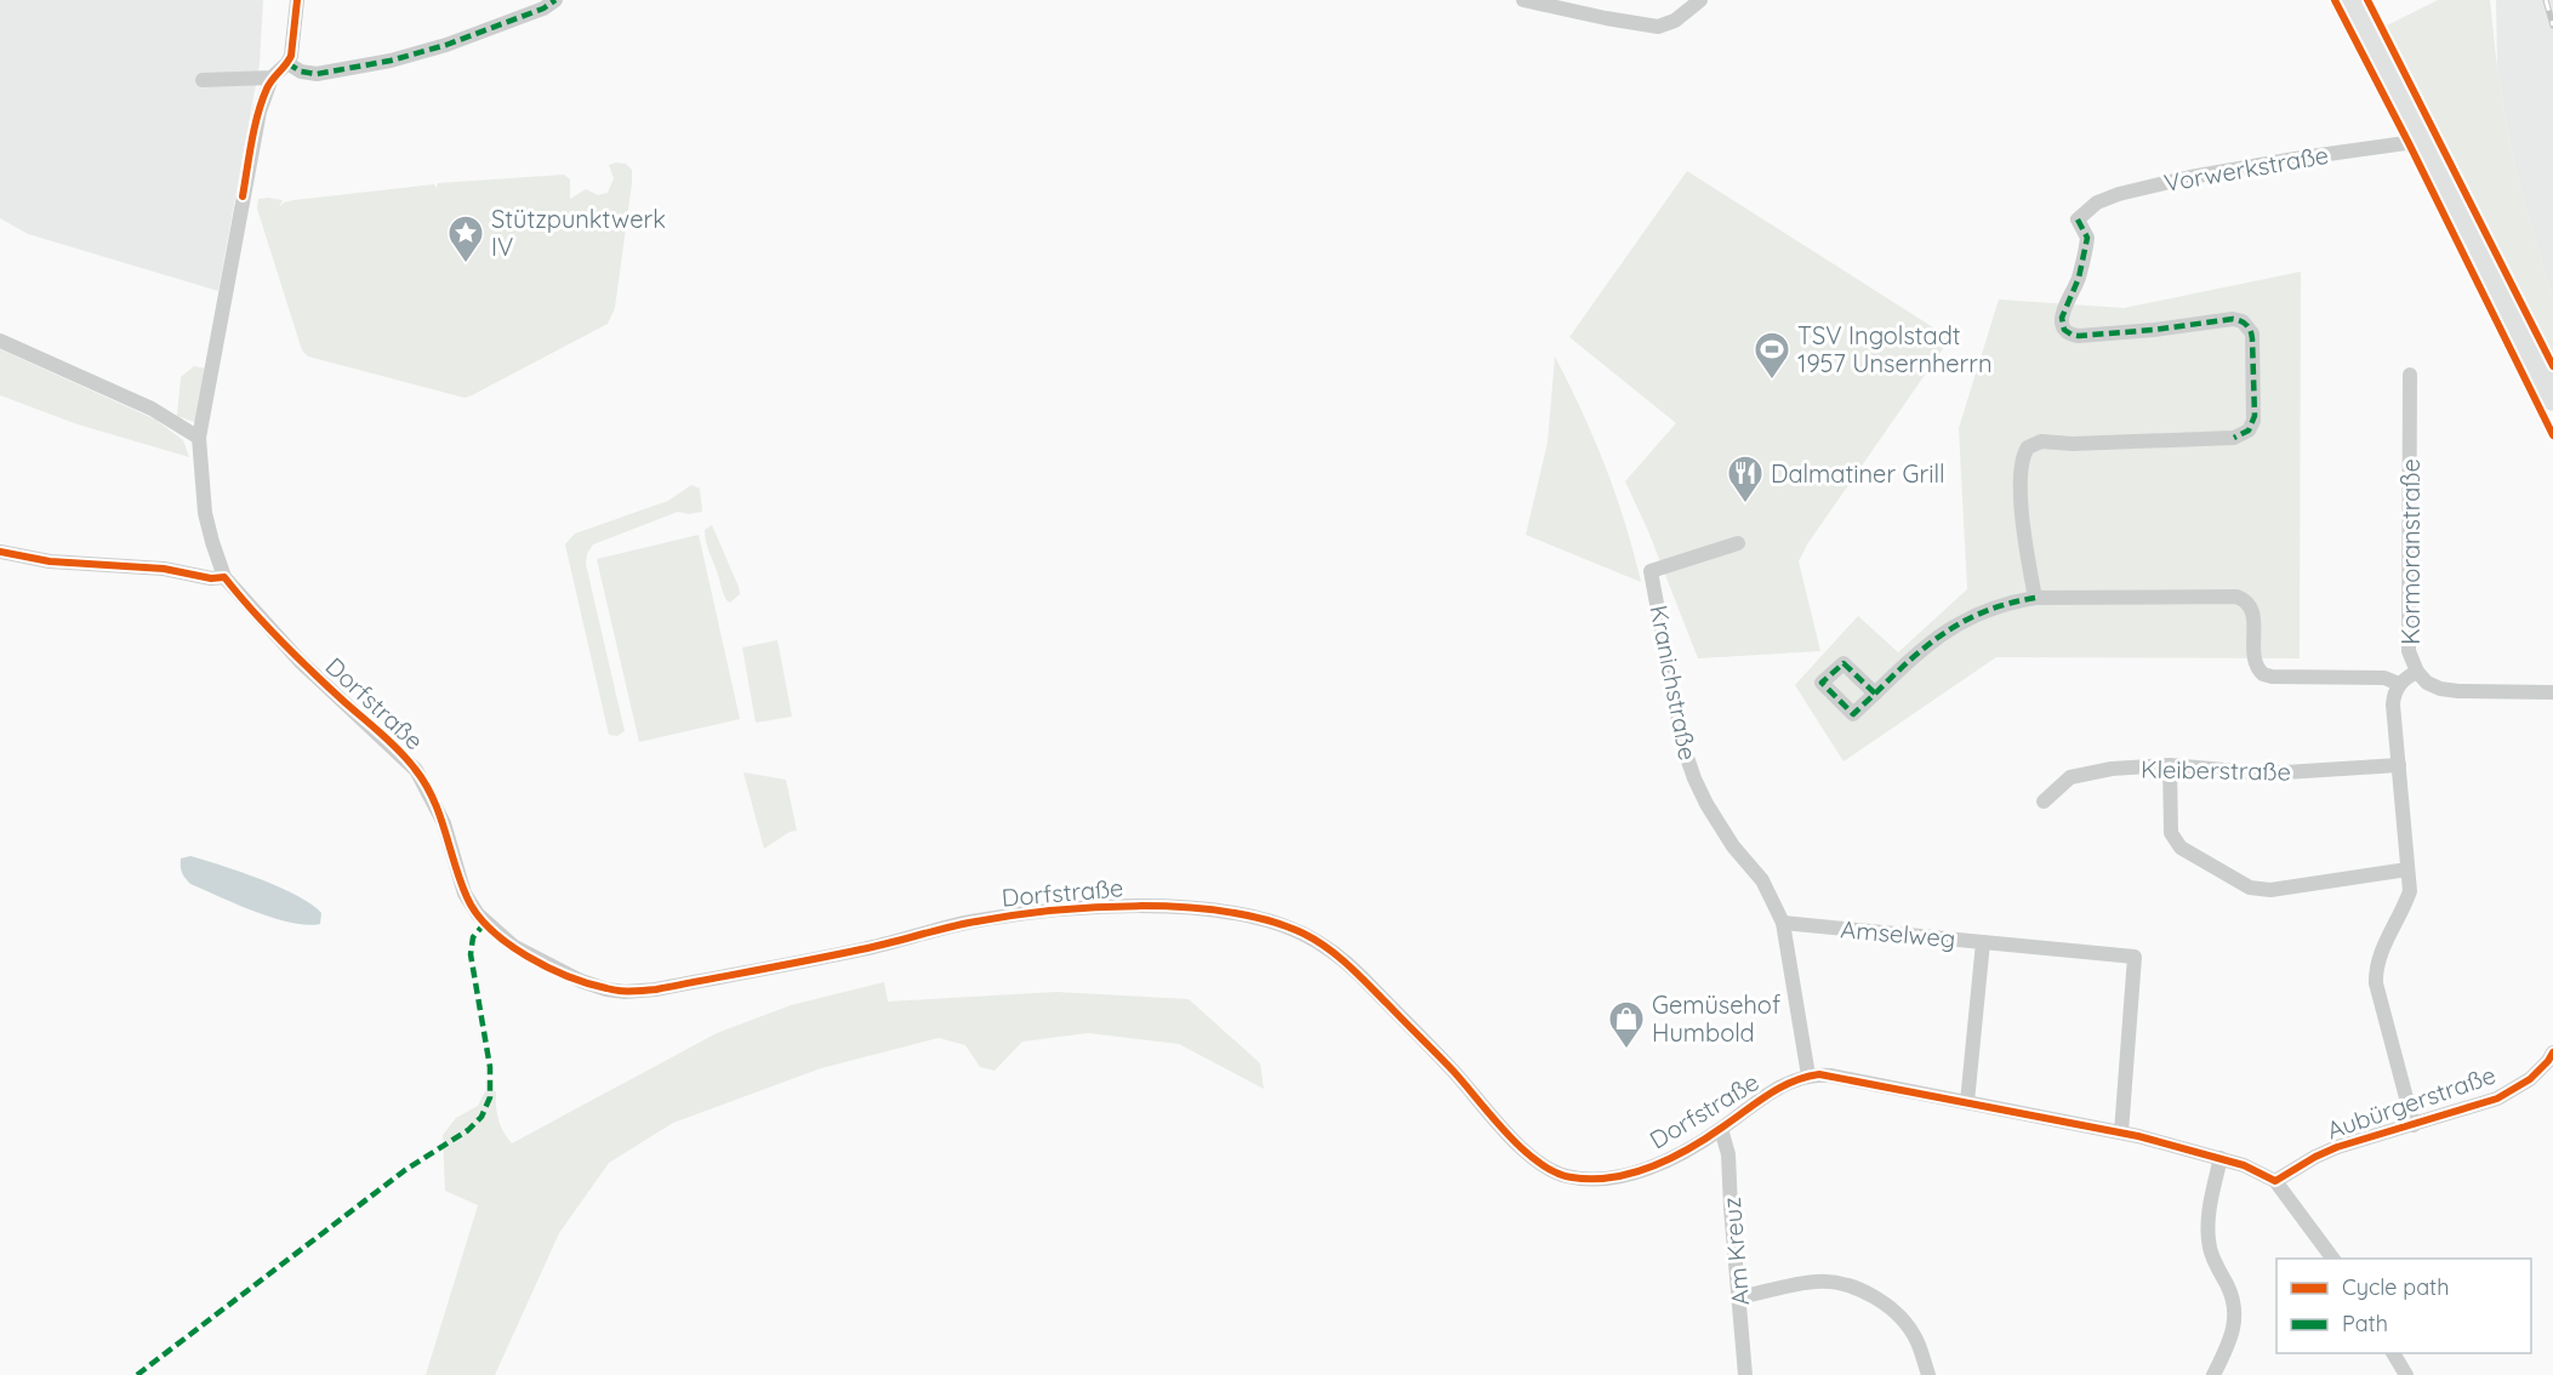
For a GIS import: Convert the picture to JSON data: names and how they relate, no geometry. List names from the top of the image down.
{
  "streets": {
    "street": [
      "Vorwerkstraße",
      "Kormoranstraße",
      "Kranichstraße",
      "Dorfstraße",
      "Kleiberstraße",
      "Amselweg",
      "Aubürgerstraße",
      "Am Kreuz"
    ]
  },
  "crossings": [
    ["Kranichstraße", "Dorfstraße"],
    ["Kranichstraße", "Amselweg"],
    ["Dorfstraße", "Amselweg"],
    ["Dorfstraße", "Aubürgerstraße"],
    ["Dorfstraße", "Am Kreuz"]
  ],
  "places": {
    "place": ["Stützpunktwerk IV"],
    "sports": ["TSV Ingolstadt 1957 Unsernherrn"],
    "restaurant": ["Dalmatiner Grill"],
    "shop": ["Gemüsehof Humbold"]
  },
  "legend": ["Cycle path", "Path"]
}
